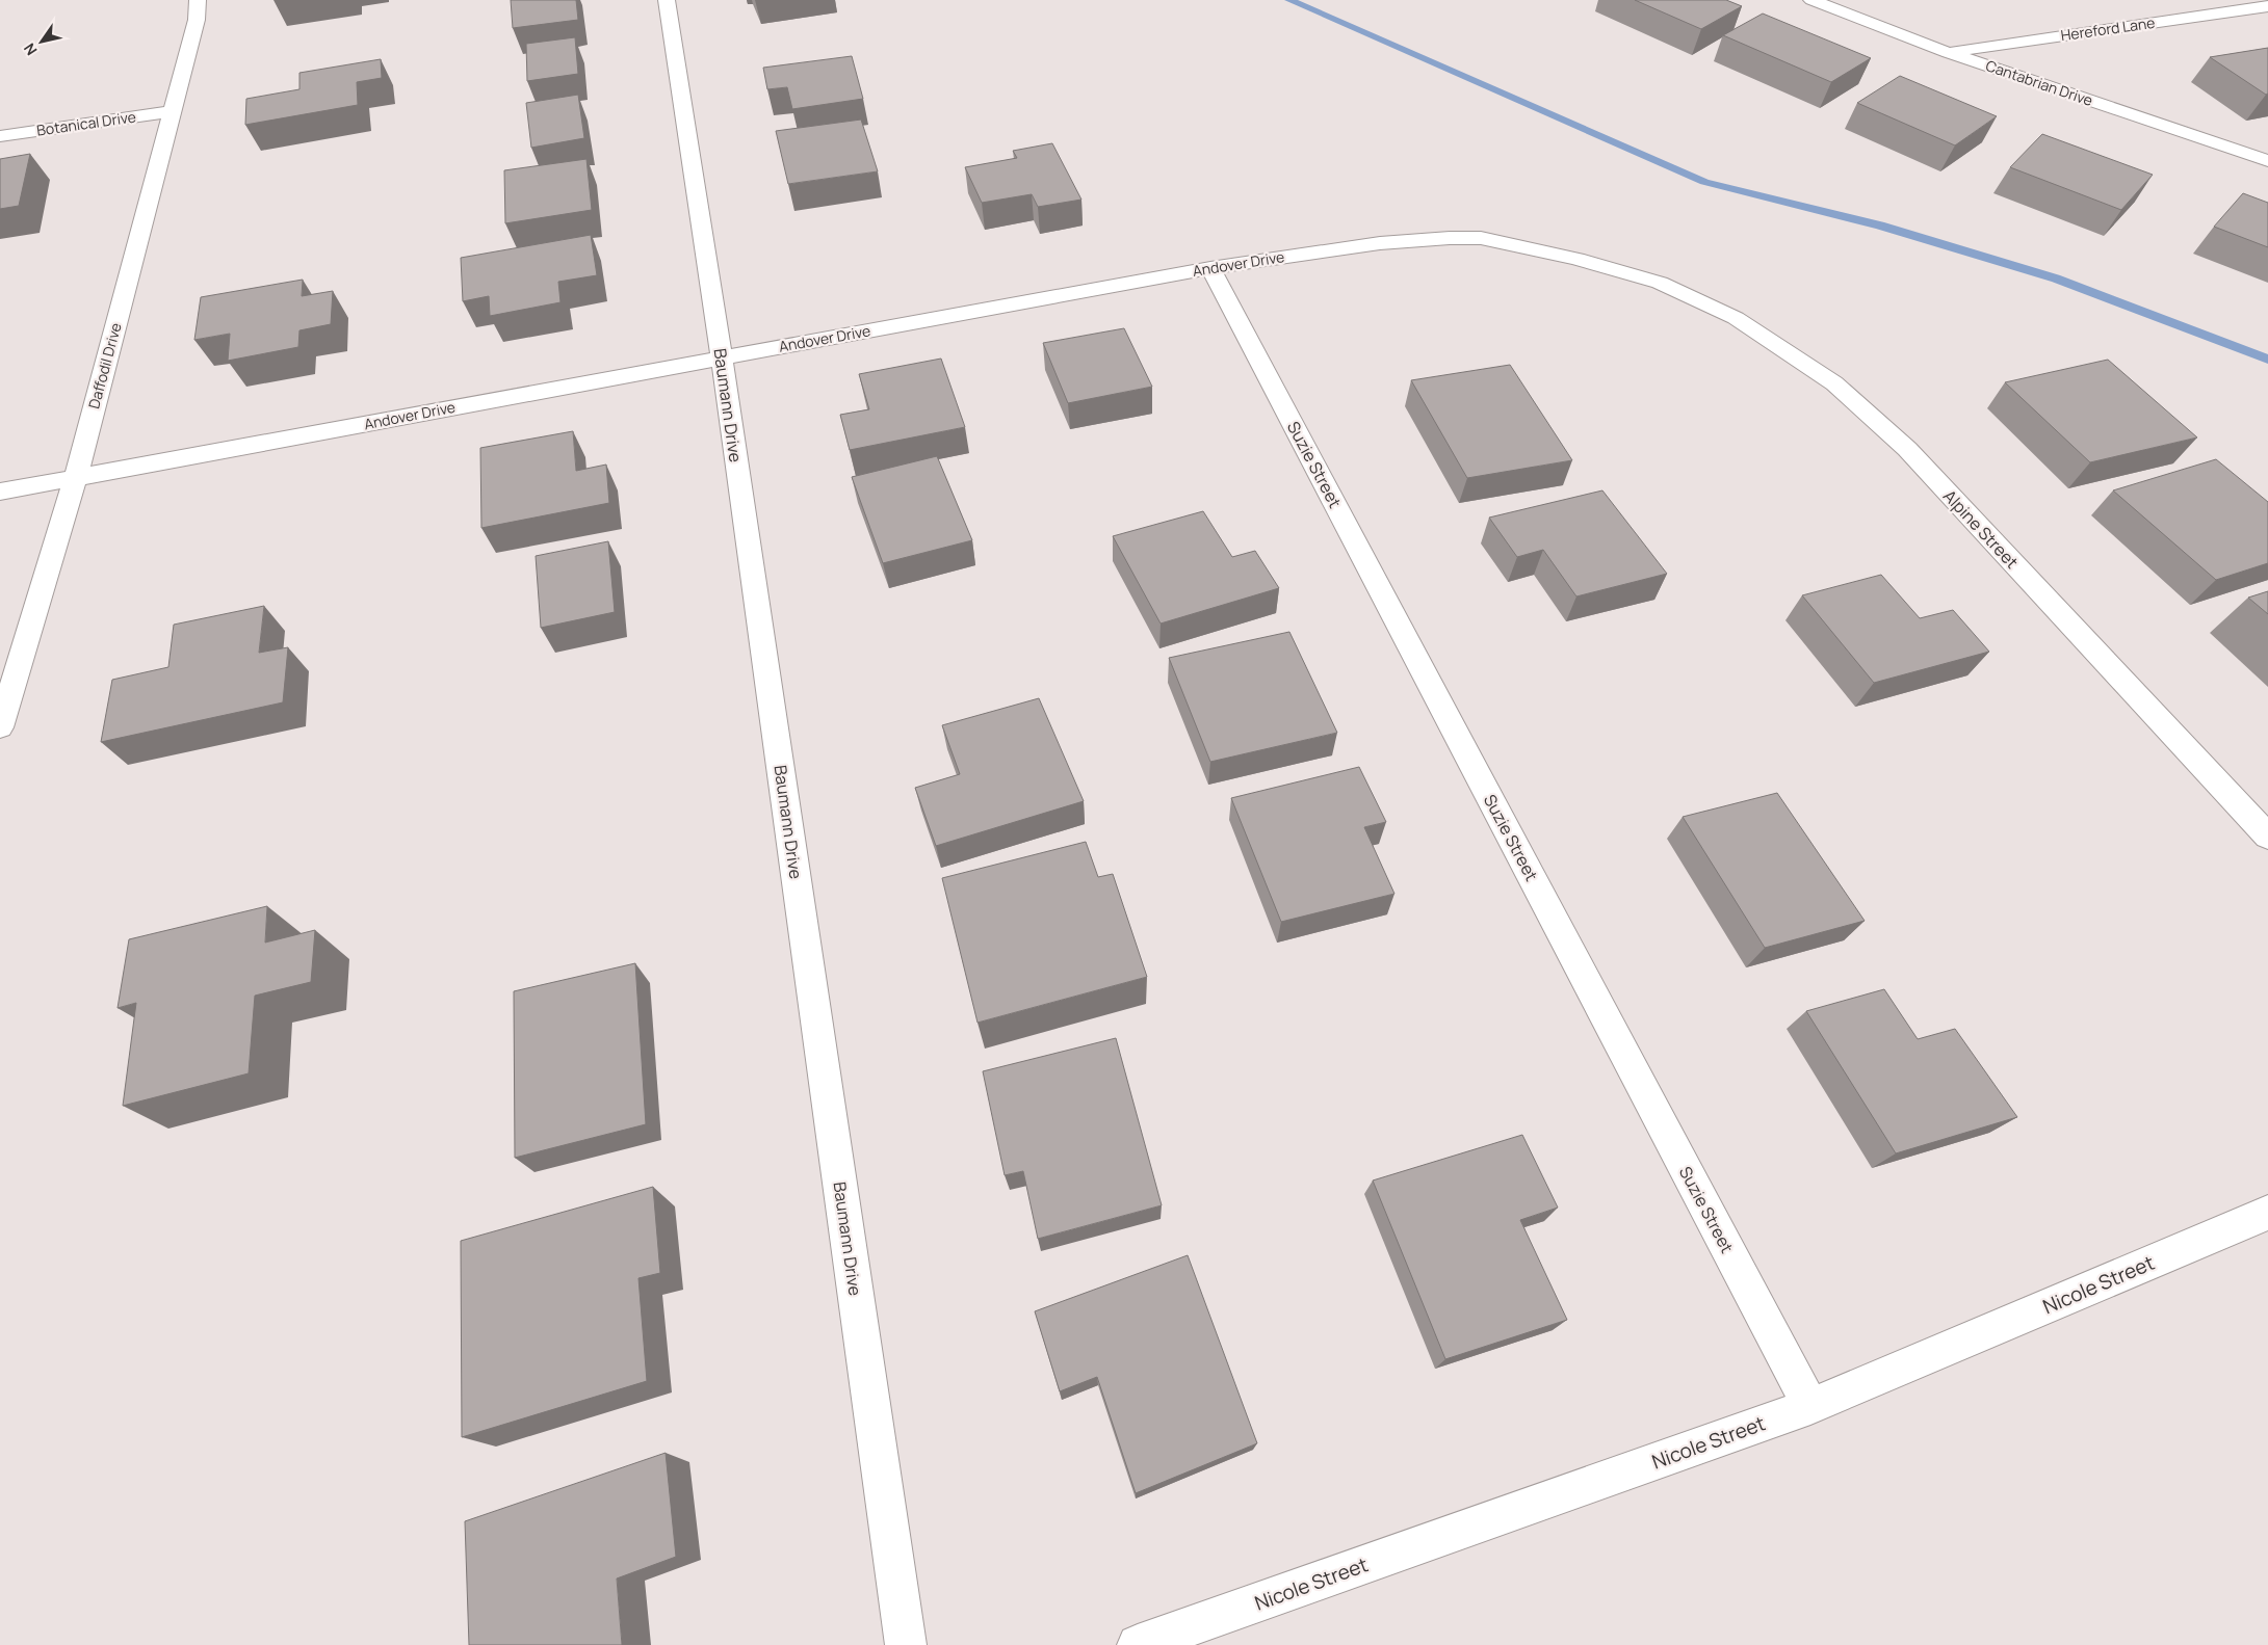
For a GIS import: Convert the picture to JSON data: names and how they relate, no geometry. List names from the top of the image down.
{
  "streets": {
    "street": [
      "Hereford Lane",
      "Cantabrian Drive",
      "Botanical Drive",
      "Andover Drive",
      "Daffodil Drive",
      "Baumann Drive",
      "Suzie Street",
      "Alpine Street",
      "Nicole Street"
    ]
  },
  "crossings": [
    ["Hereford Lane", "Cantabrian Drive"],
    ["Botanical Drive", "Daffodil Drive"],
    ["Andover Drive", "Daffodil Drive"],
    ["Andover Drive", "Baumann Drive"],
    ["Andover Drive", "Suzie Street"],
    ["Andover Drive", "Alpine Street"],
    ["Suzie Street", "Nicole Street"]
  ],
  "north": "bottom left"
}
